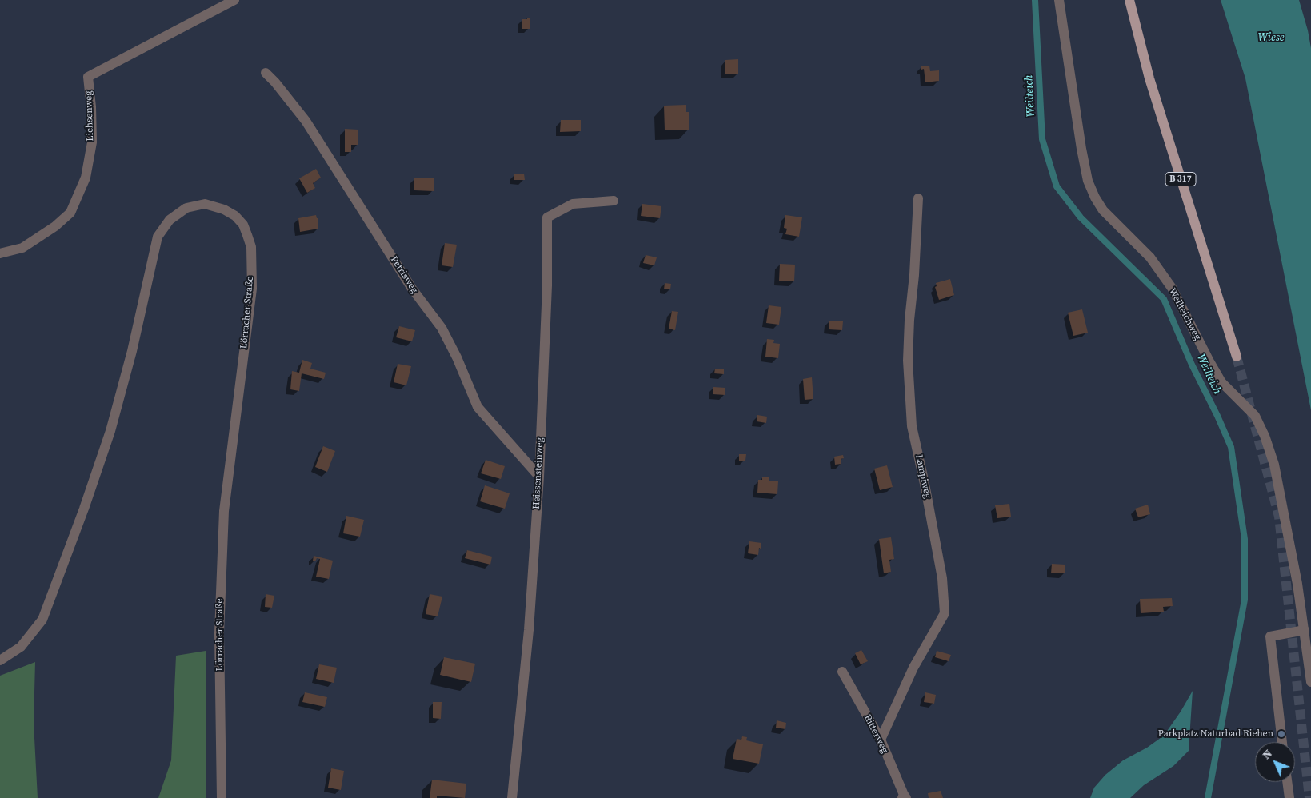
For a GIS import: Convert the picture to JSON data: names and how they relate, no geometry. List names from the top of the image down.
{
  "streets": {
    "main road": ["B 317"],
    "street": [
      "Lichsenweg",
      "Petrisweg",
      "Lörracher Straße",
      "Weilteichweg",
      "Heissensteinweg",
      "Lampiweg",
      "Ritterweg"
    ]
  },
  "crossings": [
    ["Petrisweg", "Heissensteinweg"],
    ["Lampiweg", "Ritterweg"]
  ],
  "water": ["Wiese", "Weilteich"],
  "places": ["Parkplatz Naturbad Riehen"],
  "north": "top left"
}
